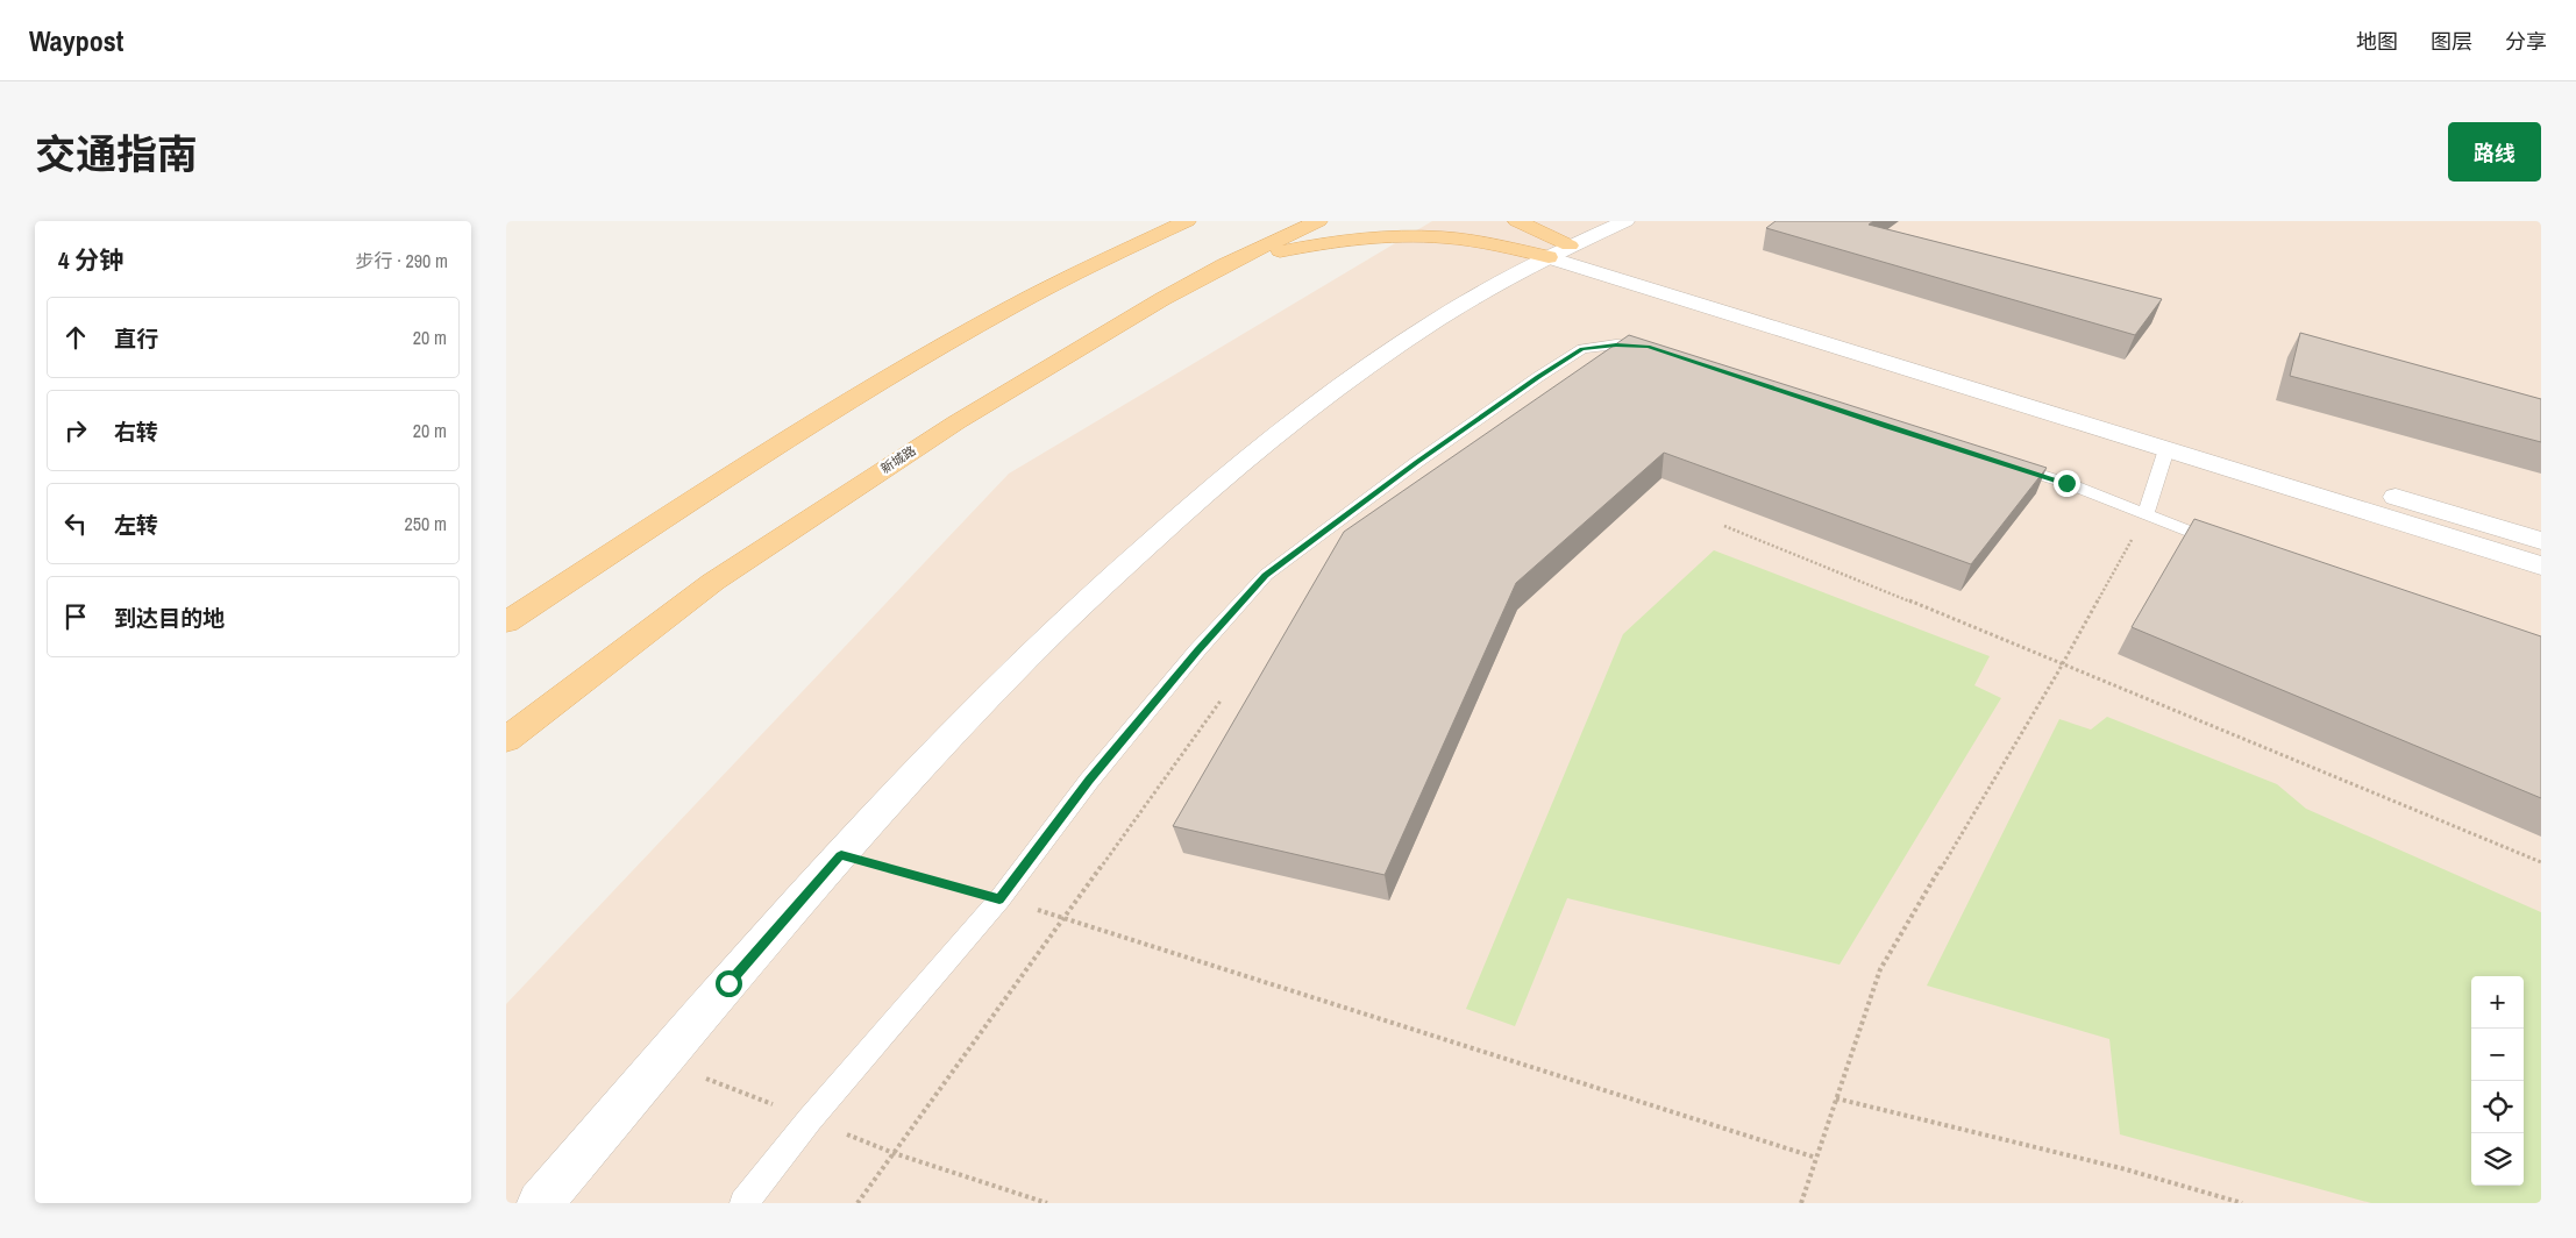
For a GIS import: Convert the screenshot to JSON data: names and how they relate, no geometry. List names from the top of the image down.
{
  "streets": {
    "main road": ["新城路"]
  },
  "page": {
    "header": "Waypost",
    "nav": ["地图", "图层", "分享"],
    "title": "交通指南",
    "buttons": "路线",
    "heading": ["4 分钟", "步行 · 290 m"],
    "list": [
      ["直行", "20 m"],
      ["右转", "20 m"],
      ["左转", "250 m"],
      "到达目的地"
    ],
    "map_buttons": ["+", "−"]
  }
}
